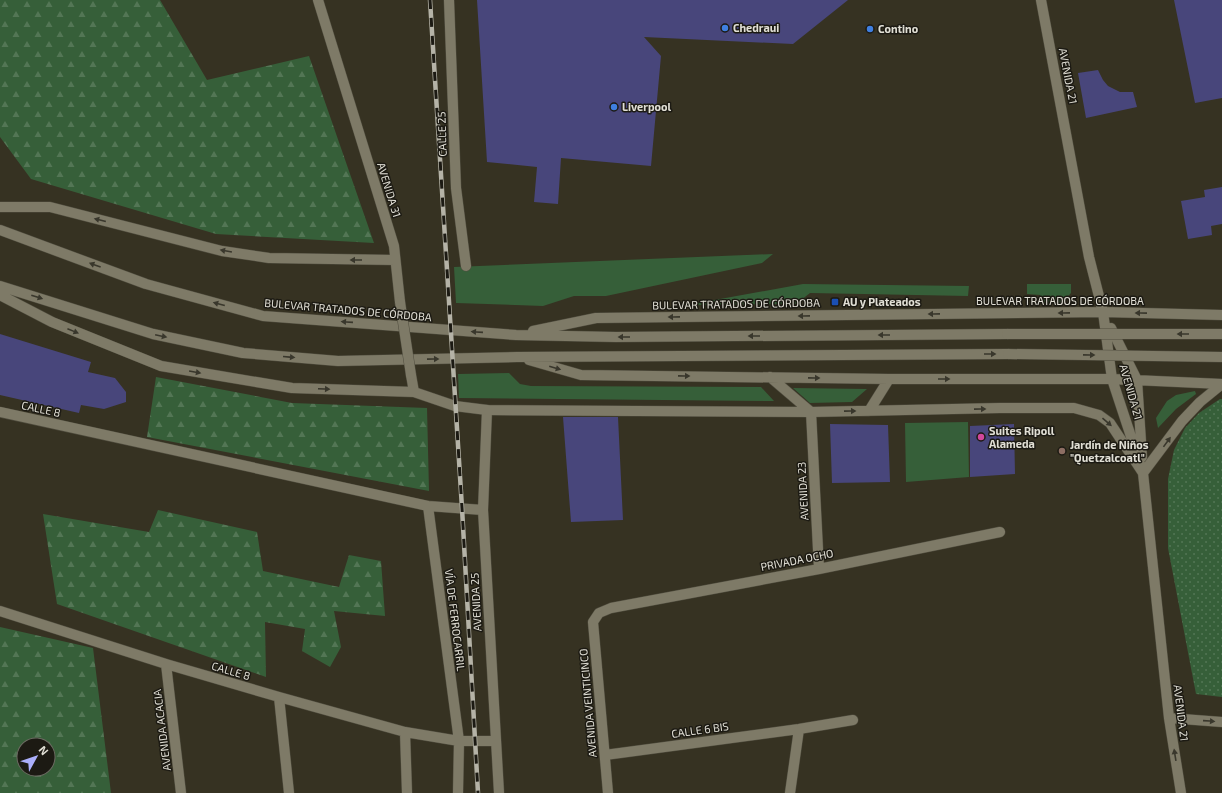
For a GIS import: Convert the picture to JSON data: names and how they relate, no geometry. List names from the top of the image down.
{
  "streets": {
    "street": [
      "AVENIDA 21",
      "CALLE 25",
      "AVENIDA 31",
      "BULEVAR TRATADOS DE CÓRDOBA",
      "CALLE 8",
      "AVENIDA 23",
      "PRIVADA OCHO",
      "AVENIDA 25",
      "VÍA DE FERROCARRIL",
      "AVENIDA VEINTICINCO",
      "AVENIDA ACACIA",
      "CALLE 6 BIS"
    ]
  },
  "crossings": [
    ["AVENIDA 21", "BULEVAR TRATADOS DE CÓRDOBA"],
    ["CALLE 8", "AVENIDA 25"],
    ["CALLE 8", "VÍA DE FERROCARRIL"],
    ["CALLE 8", "AVENIDA ACACIA"],
    ["AVENIDA 23", "PRIVADA OCHO"],
    ["PRIVADA OCHO", "AVENIDA VEINTICINCO"],
    ["AVENIDA VEINTICINCO", "CALLE 6 BIS"]
  ],
  "places": {
    "other": [
      "Chedraui",
      "Contino",
      "Liverpool",
      "Suites Ripoll Alameda",
      "Jardín de Niños \"Quetzalcoatl\""
    ],
    "transit": ["AU y Plateados"]
  },
  "north": "top right"
}
